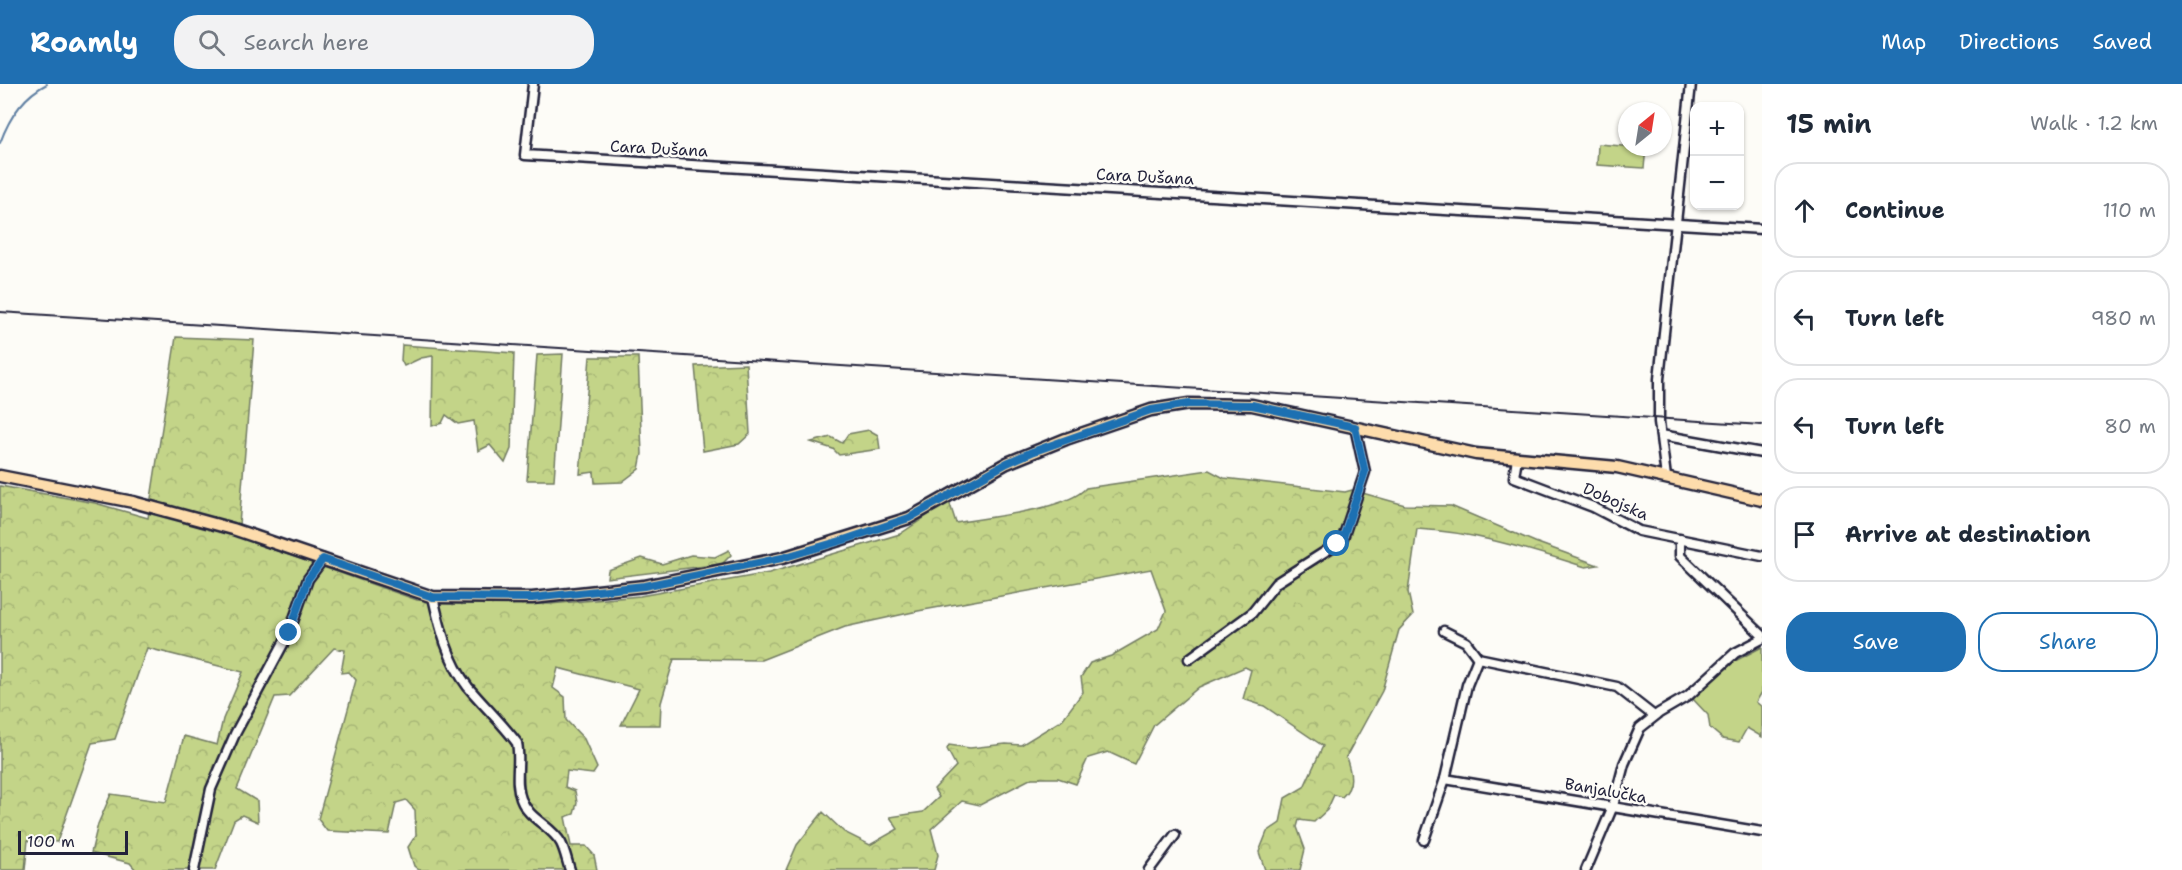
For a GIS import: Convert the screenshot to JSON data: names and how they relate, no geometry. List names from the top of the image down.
{
  "streets": {
    "street": ["Cara Dušana", "Dobojska", "Banjalučka"]
  },
  "scale_bar": "100 m",
  "north": "top right",
  "page": {
    "header": "Roamly",
    "search": "Search here",
    "nav": ["Map", "Directions", "Saved"],
    "heading": ["15 min", "Walk · 1.2 km"],
    "map_buttons": ["+", "−"],
    "list": [
      ["Continue", "110 m"],
      ["Turn left", "980 m"],
      ["Turn left", "80 m"],
      "Arrive at destination"
    ],
    "buttons": ["Save", "Share"],
    "scale": "100 m"
  }
}
